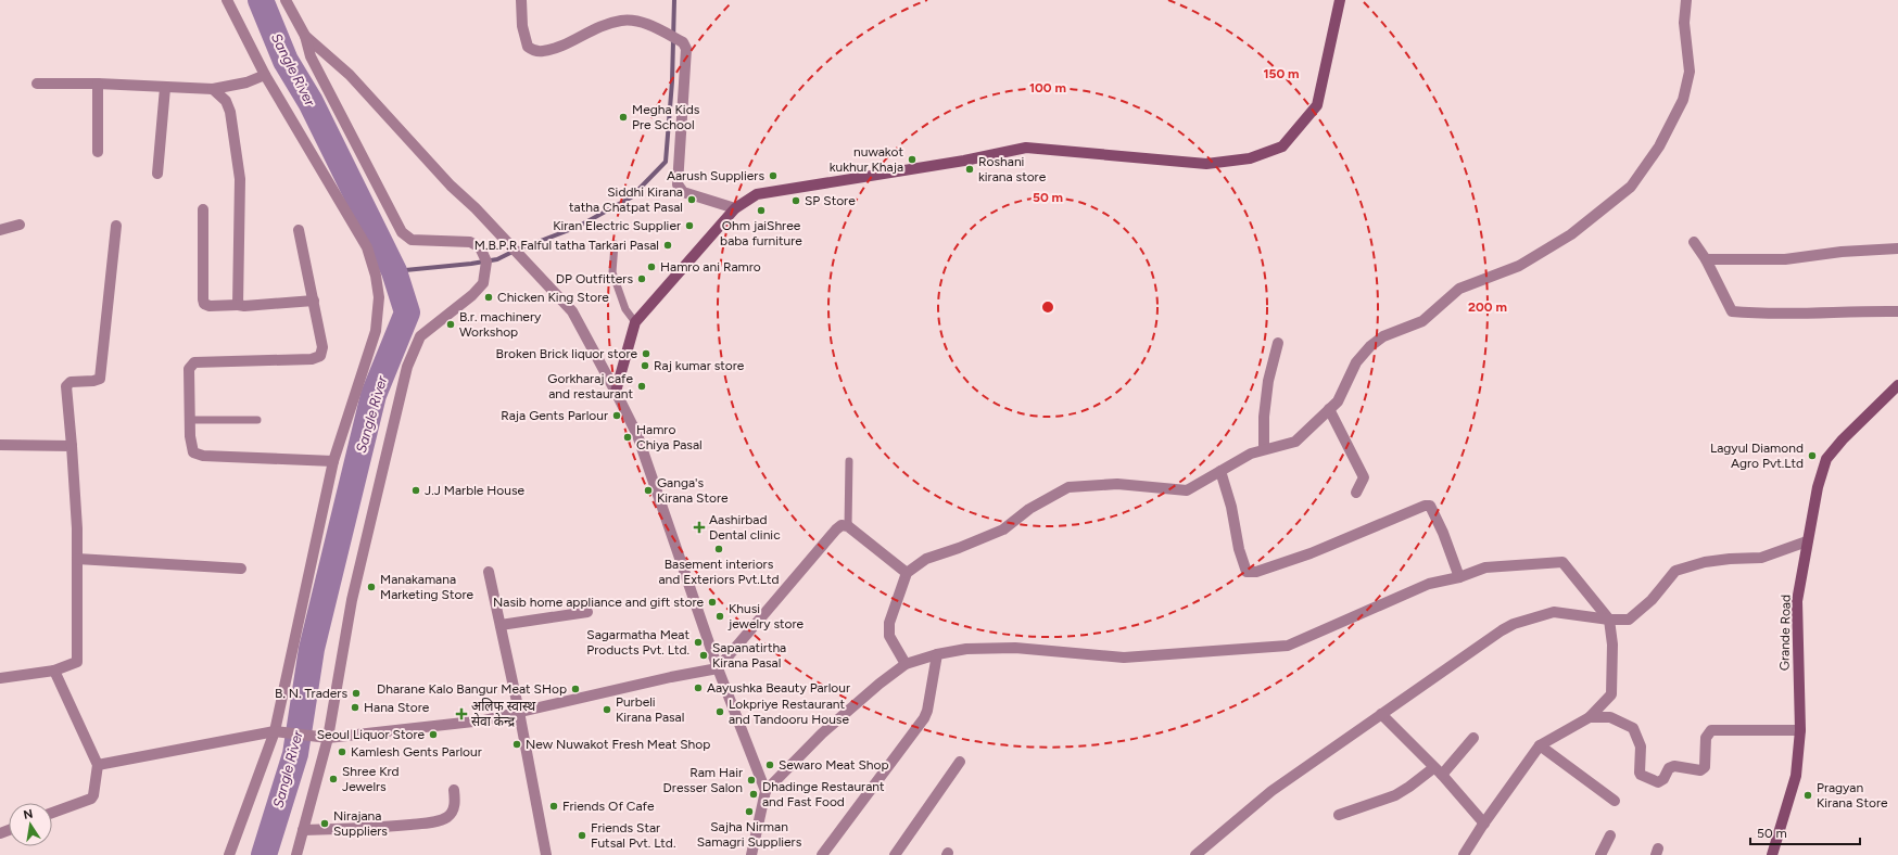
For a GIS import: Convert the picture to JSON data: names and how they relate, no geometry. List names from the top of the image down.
{
  "streets": {
    "street": ["Grande Road"]
  },
  "water": ["Sangle River"],
  "places": {
    "other": [
      "Megha Kids Pre School",
      "nuwakot kukhur Khaja",
      "Roshani kirana store",
      "Aarush Suppliers",
      "Siddhi Kirana tatha Chatpat Pasal",
      "SP Store",
      "Ohm jaiShree baba furniture",
      "Kiran Electric Supplier",
      "M.B.P.R Falful tatha Tarkari Pasal",
      "Hamro ani Ramro",
      "DP Outfitters",
      "Chicken King Store",
      "B.r. machinery Workshop",
      "Broken Brick liquor store",
      "Raj kumar store",
      "Gorkharaj cafe and restaurant",
      "Raja Gents Parlour",
      "Hamro Chiya Pasal",
      "Lagyul Diamond Agro Pvt.Ltd",
      "J.J Marble House",
      "Ganga's Kirana Store",
      "Basement interiors and Exteriors Pvt.Ltd",
      "Manakamana Marketing Store",
      "Nasib home appliance and gift store",
      "Khusi jewelry store",
      "Sagarmatha Meat Products Pvt. Ltd.",
      "Sapanatirtha Kirana Pasal",
      "Aayushka Beauty Parlour",
      "Dharane Kalo Bangur Meat SHop",
      "B. N. Traders",
      "Hana Store",
      "Purbeli Kirana Pasal",
      "Lokpriye Restaurant and Tandooru House",
      "Seoul Liquor Store",
      "New Nuwakot Fresh Meat Shop",
      "Kamlesh Gents Parlour",
      "Sewaro Meat Shop",
      "Shree Krd Jewelrs",
      "Ram Hair Dresser Salon",
      "Dhadinge Restaurant and Fast Food",
      "Pragyan Kirana Store",
      "Friends Of Cafe",
      "Sajha Nirman Samagri Suppliers",
      "Nirajana Suppliers",
      "Friends Star Futsal Pvt. Ltd."
    ],
    "health": ["Aashirbad Dental clinic", "अलिफ स्वास्थ सेवा केन्द्र"]
  },
  "scale_bar": "50 m",
  "north": "top",
  "rings": [
    "150 m",
    "100 m",
    "50 m",
    "200 m"
  ]
}
